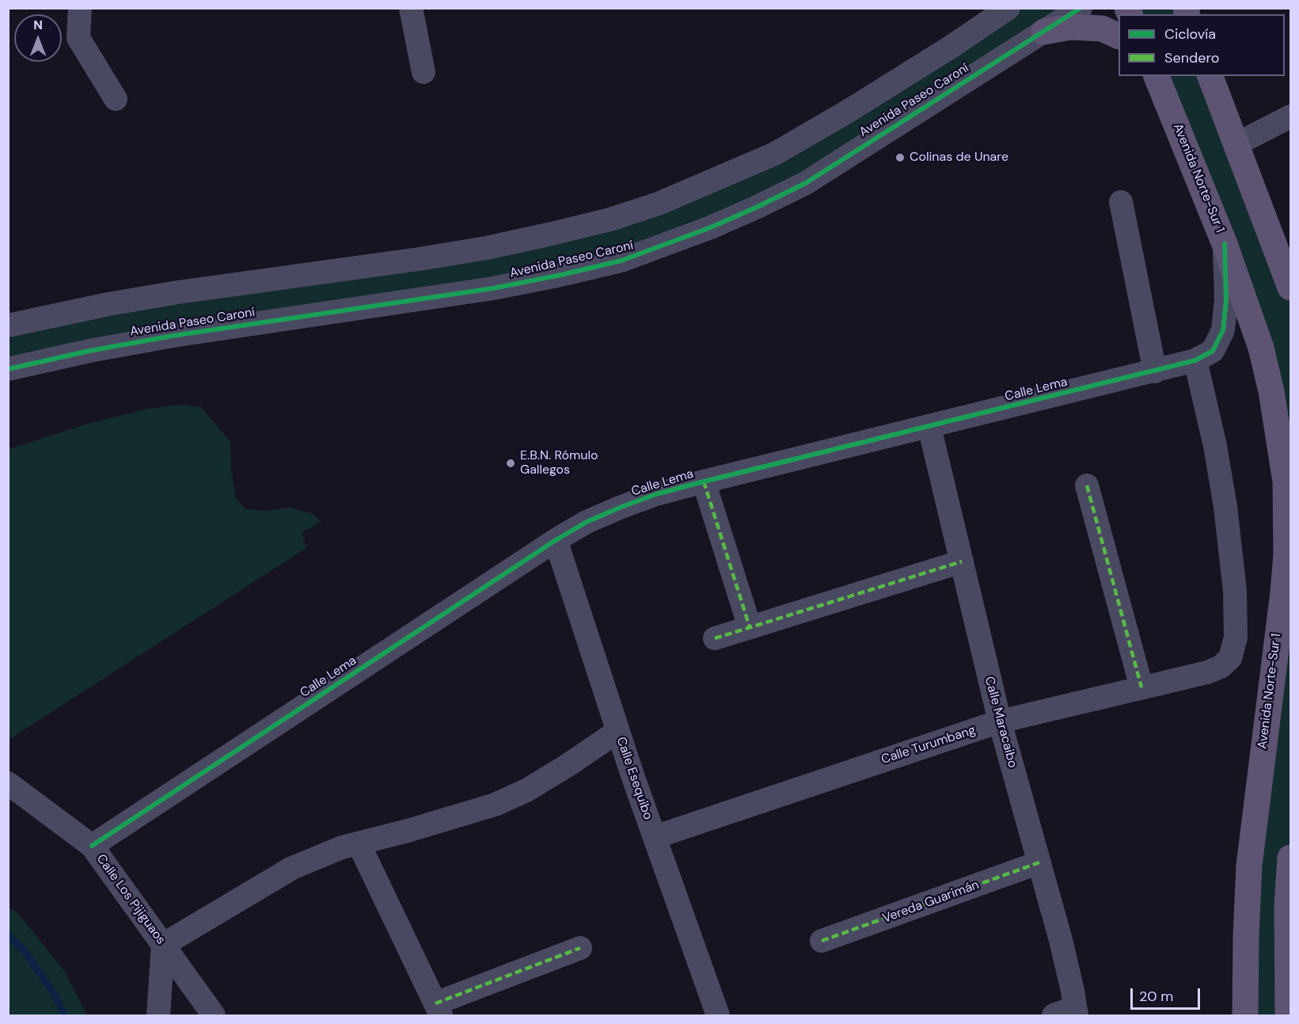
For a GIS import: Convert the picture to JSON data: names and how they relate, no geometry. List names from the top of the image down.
{
  "streets": {
    "main road": ["Avenida Norte-Sur 1"],
    "street": [
      "Avenida Paseo Caroní",
      "Calle Lema",
      "Calle Maracaibo",
      "Calle Turumbang",
      "Calle Esequibo",
      "Calle Los Pijiguaos",
      "Vereda Guarimán"
    ]
  },
  "crossings": [
    ["Avenida Norte-Sur 1", "Calle Lema"],
    ["Calle Lema", "Calle Maracaibo"],
    ["Calle Lema", "Calle Turumbang"],
    ["Calle Lema", "Calle Esequibo"],
    ["Calle Lema", "Calle Los Pijiguaos"],
    ["Calle Maracaibo", "Calle Turumbang"],
    ["Calle Maracaibo", "Vereda Guarimán"],
    ["Calle Turumbang", "Calle Esequibo"]
  ],
  "places": ["Colinas de Unare", "E.B.N. Rómulo Gallegos"],
  "legend": ["Ciclovía", "Sendero"],
  "scale_bar": "20 m",
  "north": "top"
}
